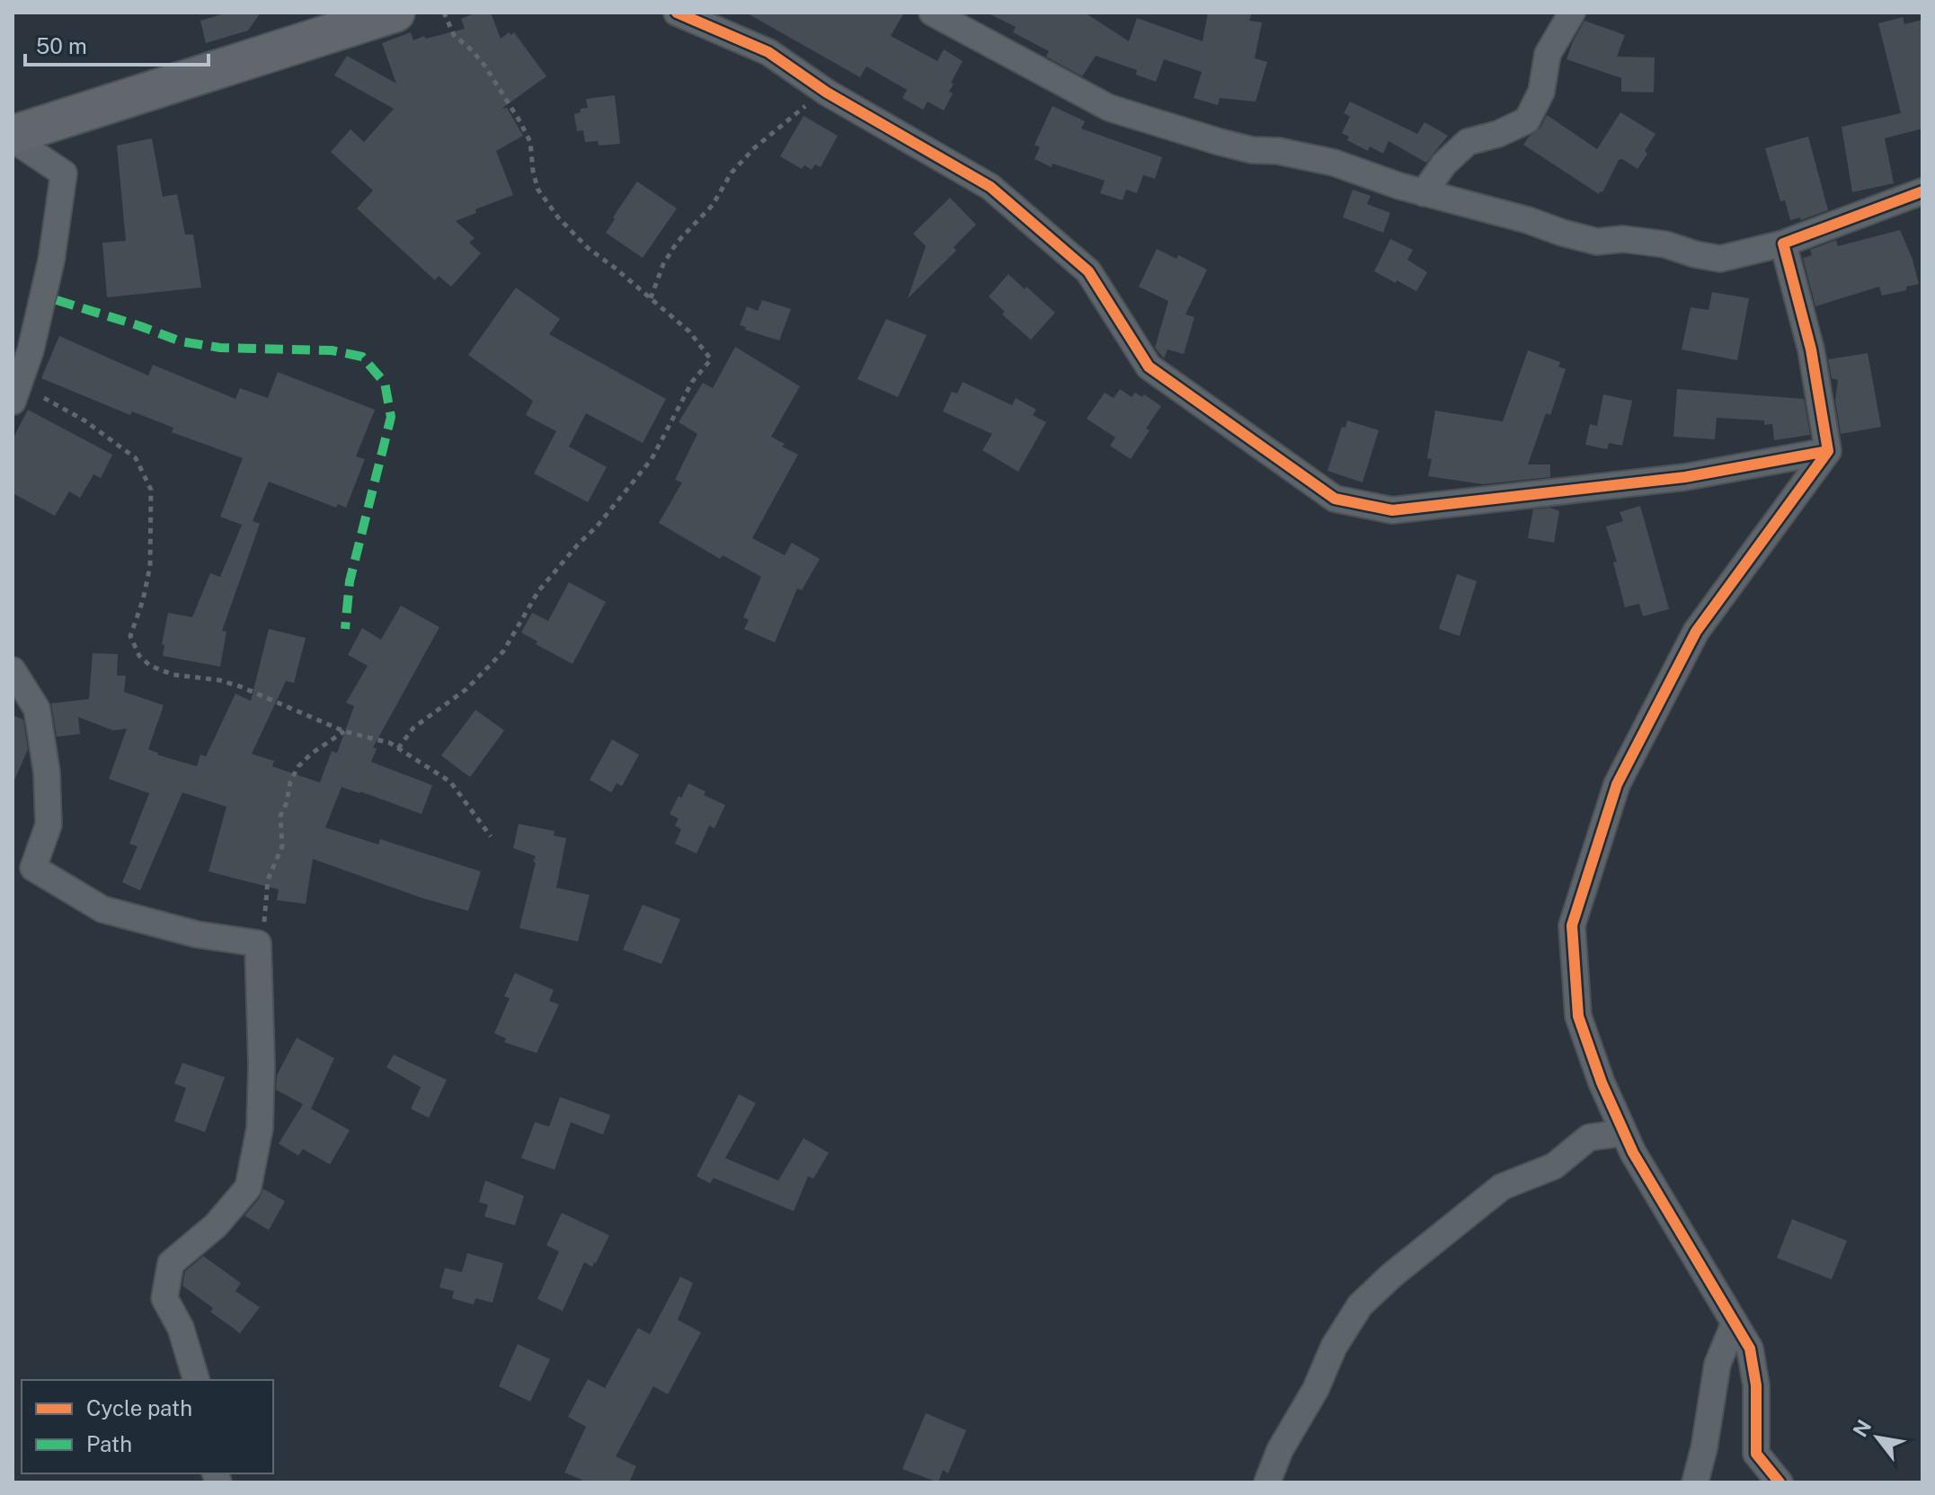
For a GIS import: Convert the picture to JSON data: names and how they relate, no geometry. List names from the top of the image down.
{
  "legend": ["Cycle path", "Path"],
  "scale_bar": "50 m",
  "north": "top left"
}
